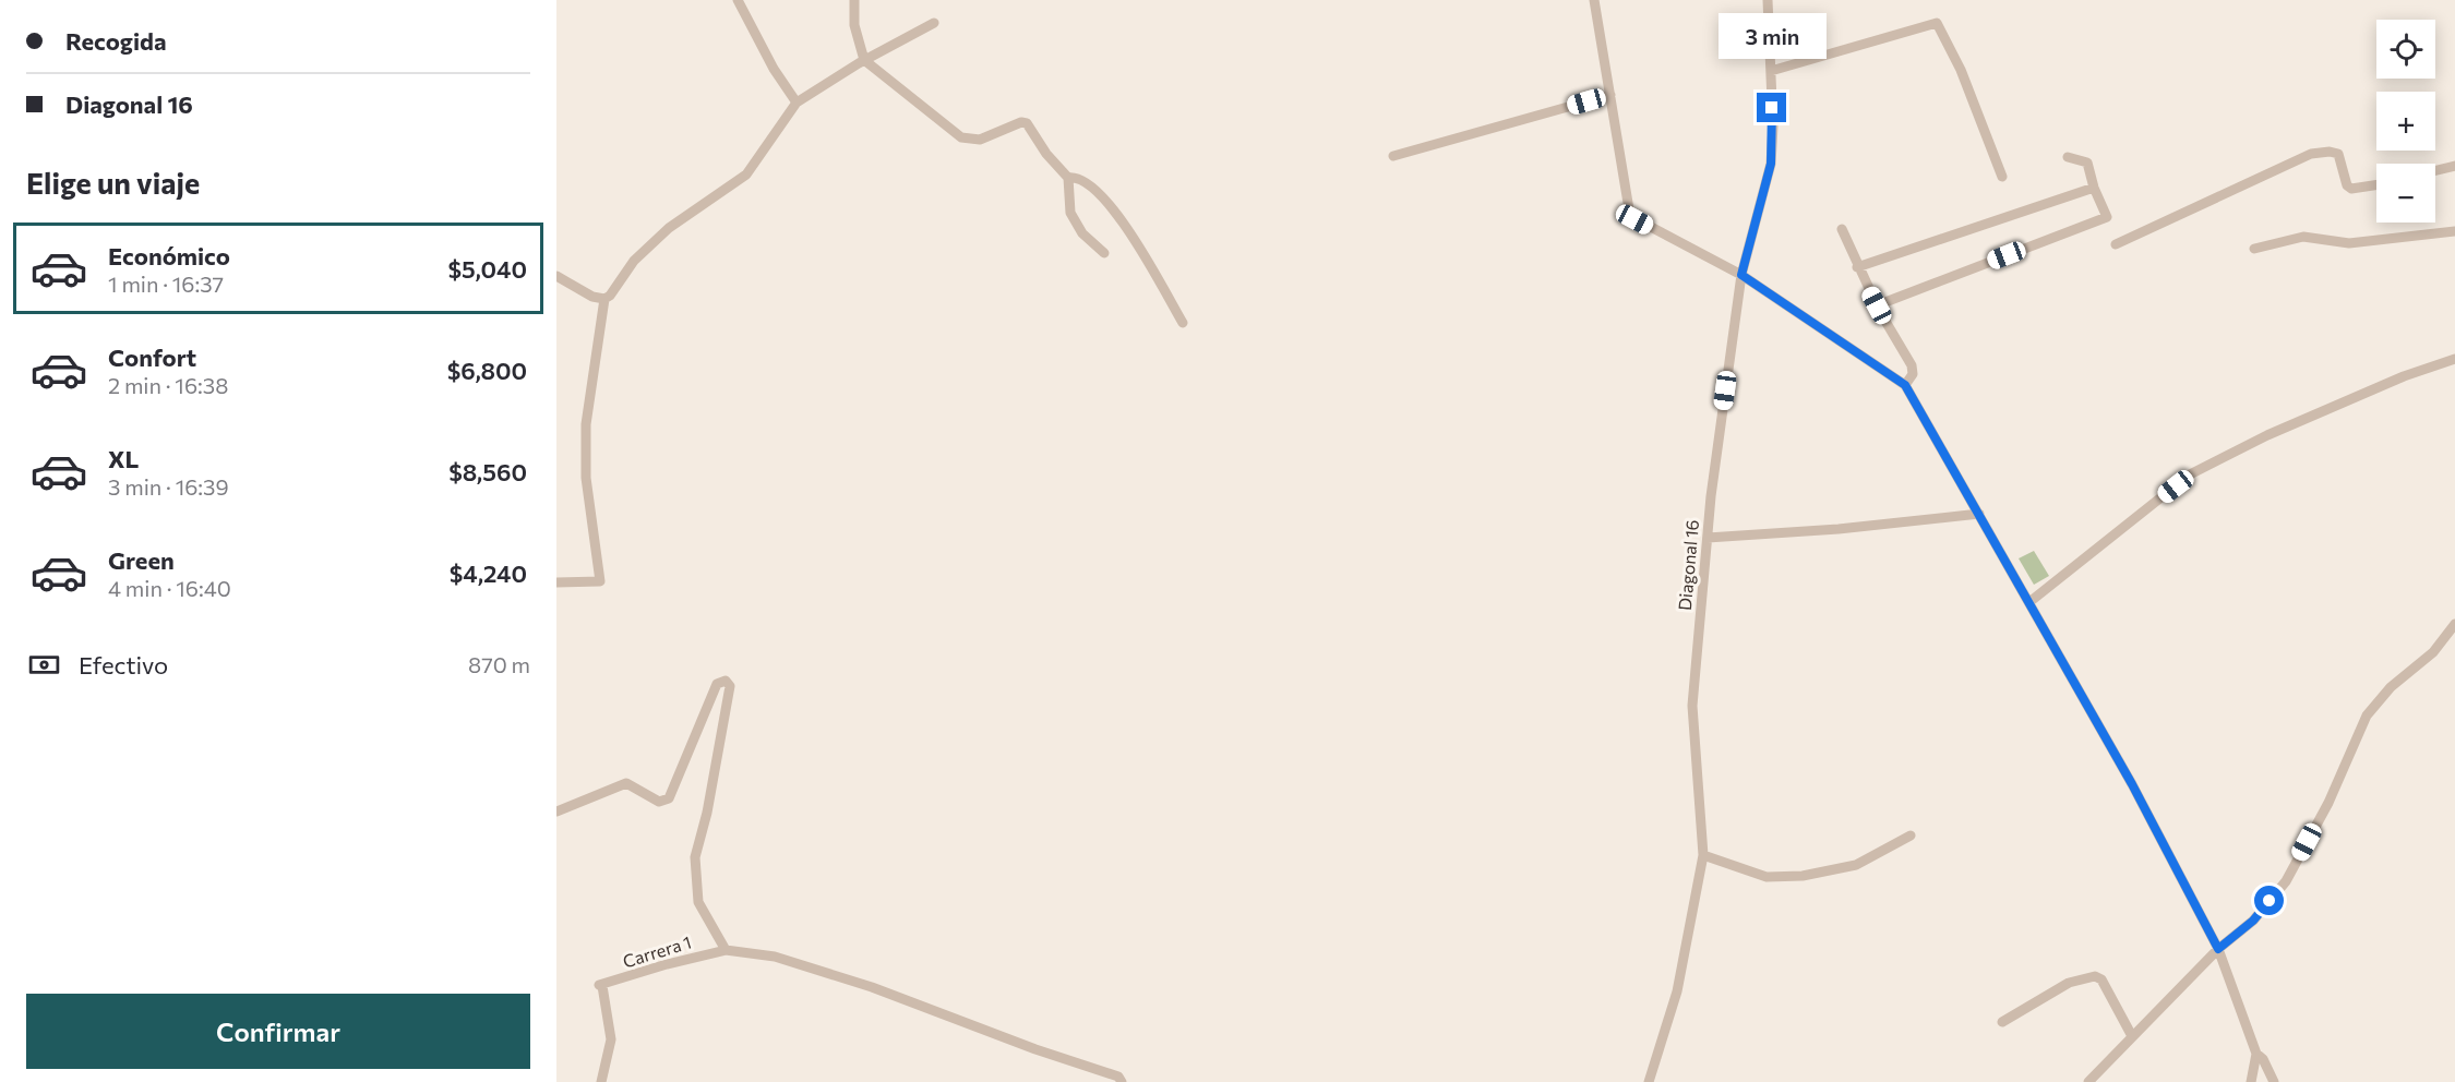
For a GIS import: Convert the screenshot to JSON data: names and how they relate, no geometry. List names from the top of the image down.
{
  "streets": {
    "street": ["Diagonal 16", "Carrera 1"]
  },
  "page": {
    "banner": ["Recogida", "Diagonal 16"],
    "bubble": "3 min",
    "map_buttons": ["+", "−"],
    "heading": "Elige un viaje",
    "list": [
      {
        "name": "Económico",
        "note": "1 min · 16:37",
        "value": "$5,040"
      },
      {
        "name": "Confort",
        "note": "2 min · 16:38",
        "value": "$6,800"
      },
      {
        "name": "XL",
        "note": "3 min · 16:39",
        "value": "$8,560"
      },
      {
        "name": "Green",
        "note": "4 min · 16:40",
        "value": "$4,240"
      }
    ],
    "pay": ["Efectivo", "870 m"],
    "buttons": "Confirmar"
  }
}
